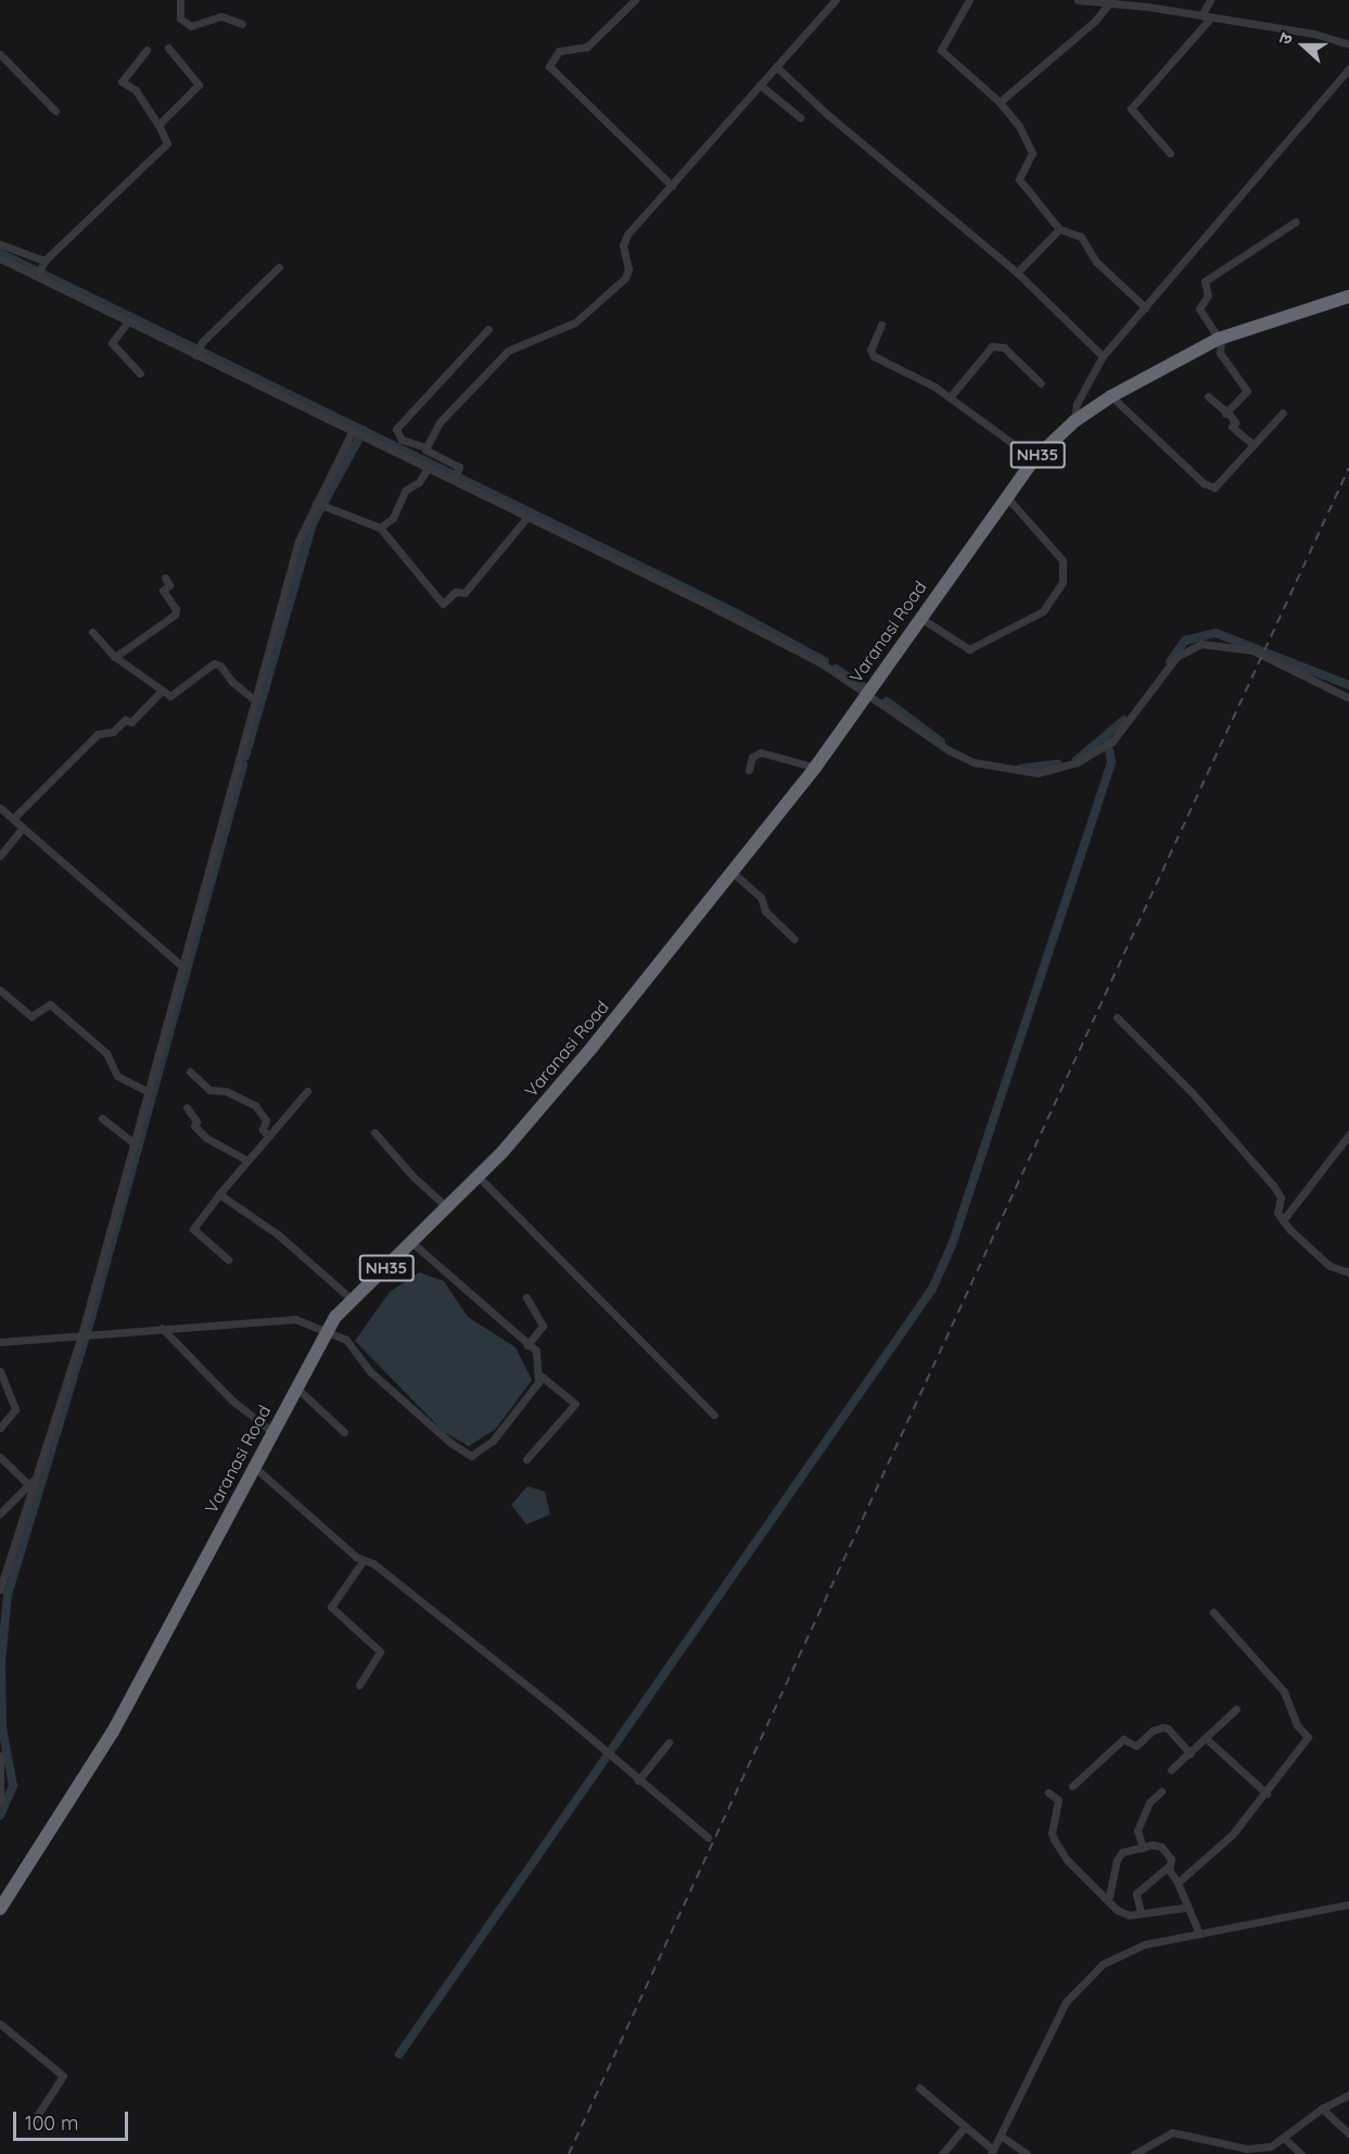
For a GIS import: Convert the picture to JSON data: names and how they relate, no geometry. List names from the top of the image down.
{
  "streets": {
    "highway": ["NH35", "Varanasi Road"]
  },
  "scale_bar": "100 m",
  "north": "left"
}
